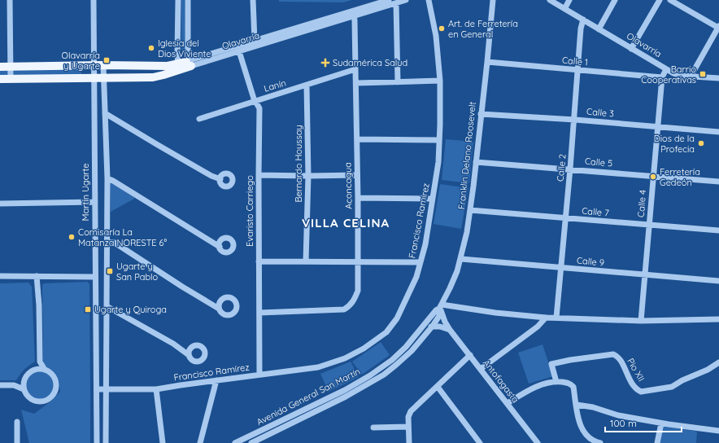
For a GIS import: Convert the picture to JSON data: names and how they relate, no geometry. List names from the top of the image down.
{
  "streets": {
    "main road": ["Olavarría"],
    "street": [
      "Calle 1",
      "Lanín",
      "Calle 3",
      "Franklin Delano Roosevelt",
      "Calle 5",
      "Bernardo Houssay",
      "Calle 2",
      "Aconcagua",
      "Martín Ugarte",
      "Calle 4",
      "Evaristo Carriego",
      "Calle 7",
      "Francisco Ramírez",
      "Calle 9",
      "Pio XII",
      "Antofagasta",
      "Avenida General San Martín"
    ]
  },
  "crossings": [
    ["Olavarría", "Calle 2"],
    ["Olavarría", "Aconcagua"],
    ["Olavarría", "Martín Ugarte"],
    ["Olavarría", "Calle 4"],
    ["Olavarría", "Evaristo Carriego"],
    ["Calle 1", "Franklin Delano Roosevelt"],
    ["Calle 1", "Calle 2"],
    ["Calle 1", "Calle 4"],
    ["Lanín", "Bernardo Houssay"],
    ["Lanín", "Aconcagua"],
    ["Lanín", "Evaristo Carriego"],
    ["Calle 3", "Franklin Delano Roosevelt"],
    ["Calle 3", "Calle 2"],
    ["Calle 3", "Calle 4"],
    ["Franklin Delano Roosevelt", "Calle 5"],
    ["Franklin Delano Roosevelt", "Calle 7"],
    ["Franklin Delano Roosevelt", "Calle 9"],
    ["Franklin Delano Roosevelt", "Antofagasta"],
    ["Franklin Delano Roosevelt", "Avenida General San Martín"],
    ["Calle 5", "Calle 2"],
    ["Calle 5", "Calle 4"],
    ["Calle 2", "Calle 7"],
    ["Calle 2", "Calle 9"],
    ["Aconcagua", "Evaristo Carriego"],
    ["Martín Ugarte", "Francisco Ramírez"],
    ["Calle 4", "Calle 7"],
    ["Calle 4", "Calle 9"],
    ["Evaristo Carriego", "Francisco Ramírez"],
    ["Antofagasta", "Avenida General San Martín"]
  ],
  "districts": ["VILLA CELINA"],
  "places": {
    "other": [
      "Art. de Ferretería en General",
      "Iglesia del Dios Viviente",
      "Dios de la Profecia",
      "Ferretería Gedeón",
      "Comisaría La Matanza NORESTE 6°"
    ],
    "transit": [
      "Olavarría y Ugarte",
      "Barrio Cooperativas",
      "Ugarte y San Pablo",
      "Ugarte y Quiroga"
    ],
    "health": ["Sudamérica Salud"]
  },
  "scale_bar": "100 m"
}
